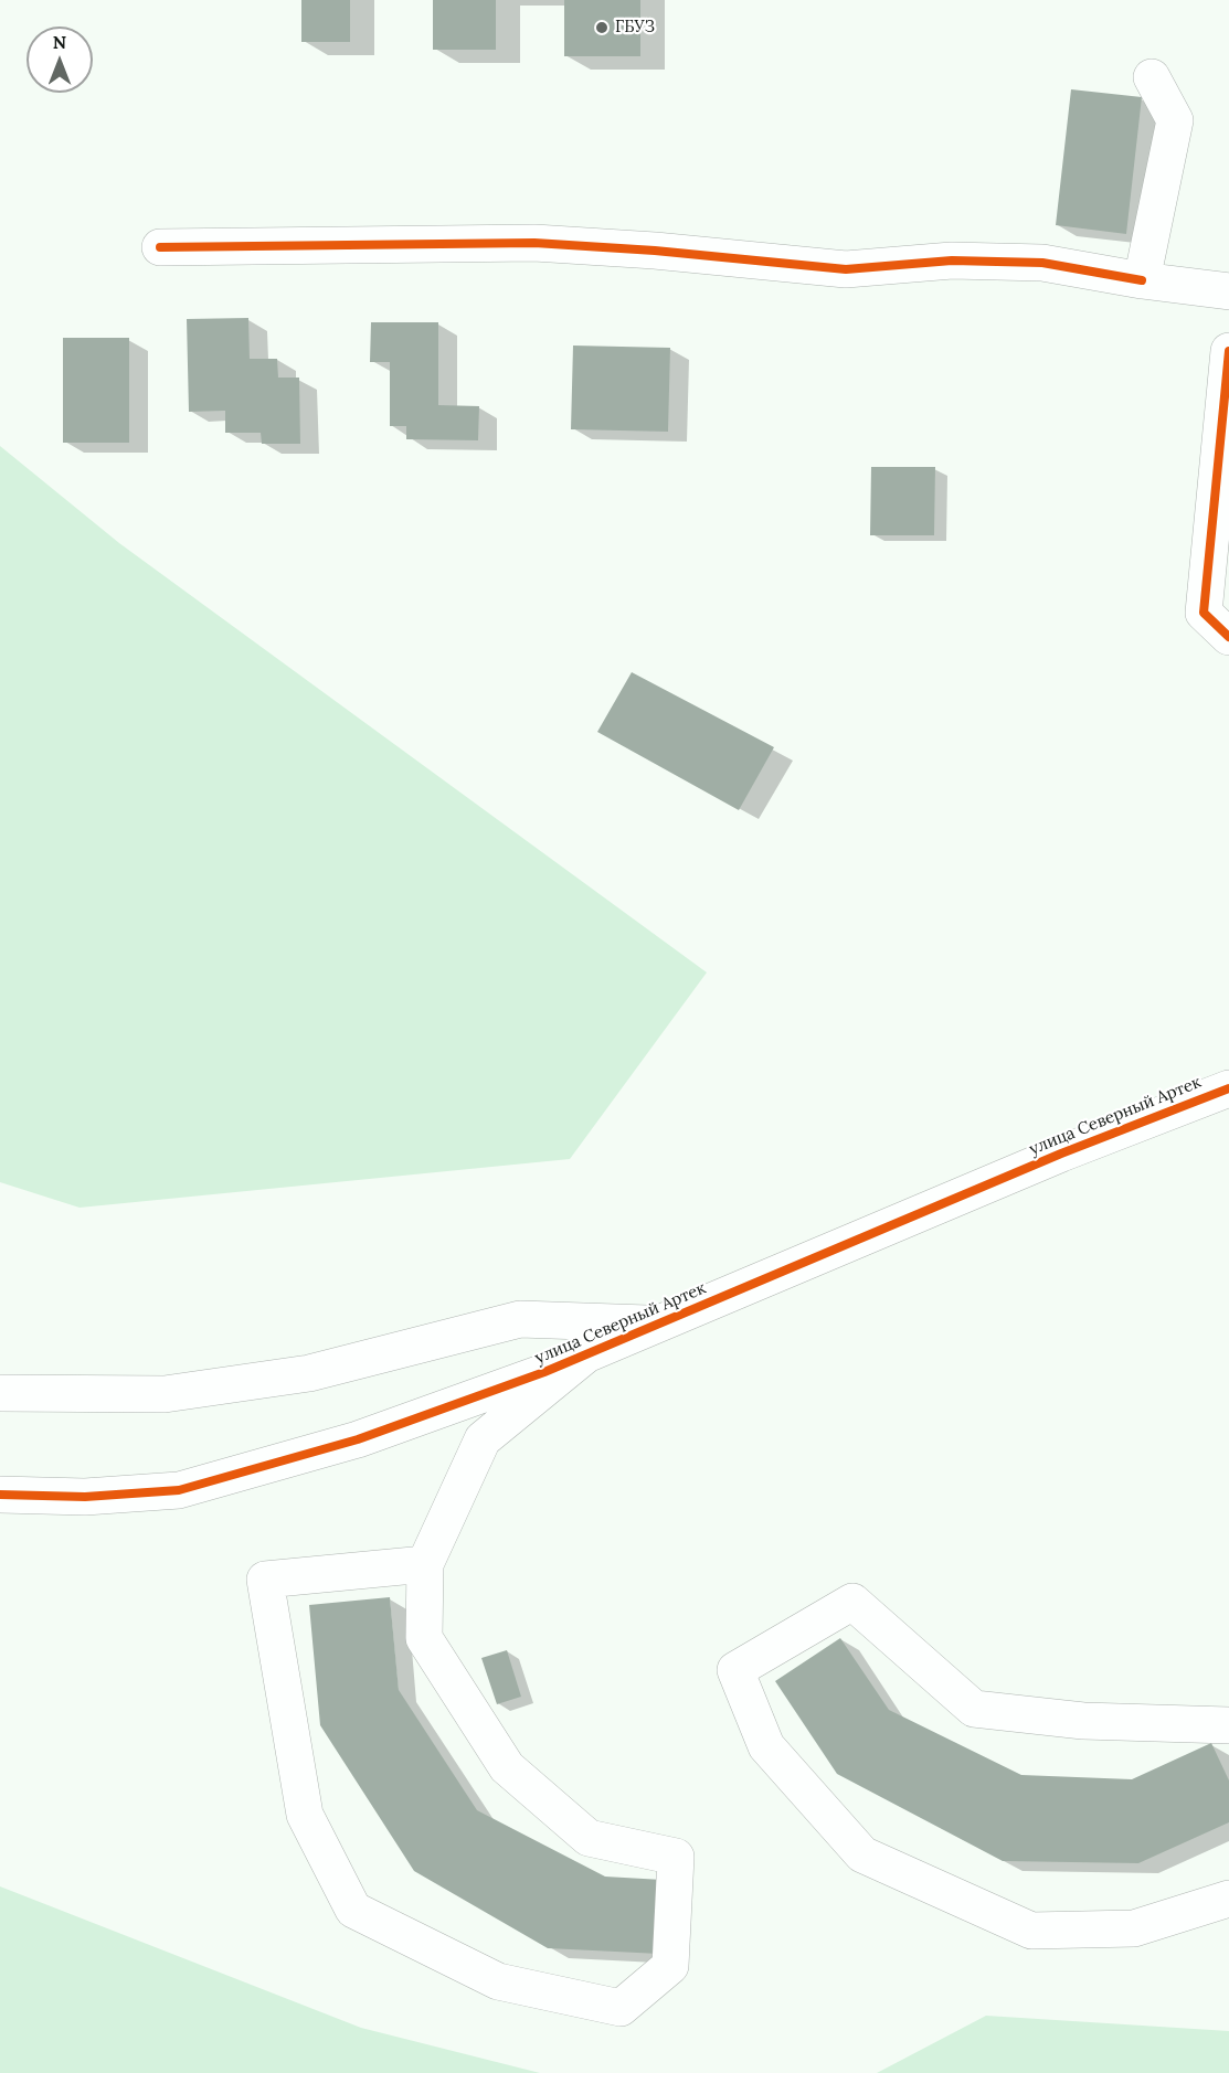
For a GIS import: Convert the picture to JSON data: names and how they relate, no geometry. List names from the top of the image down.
{
  "streets": {
    "street": ["улица Северный Артек"]
  },
  "places": ["ГБУЗ"],
  "north": "top"
}
